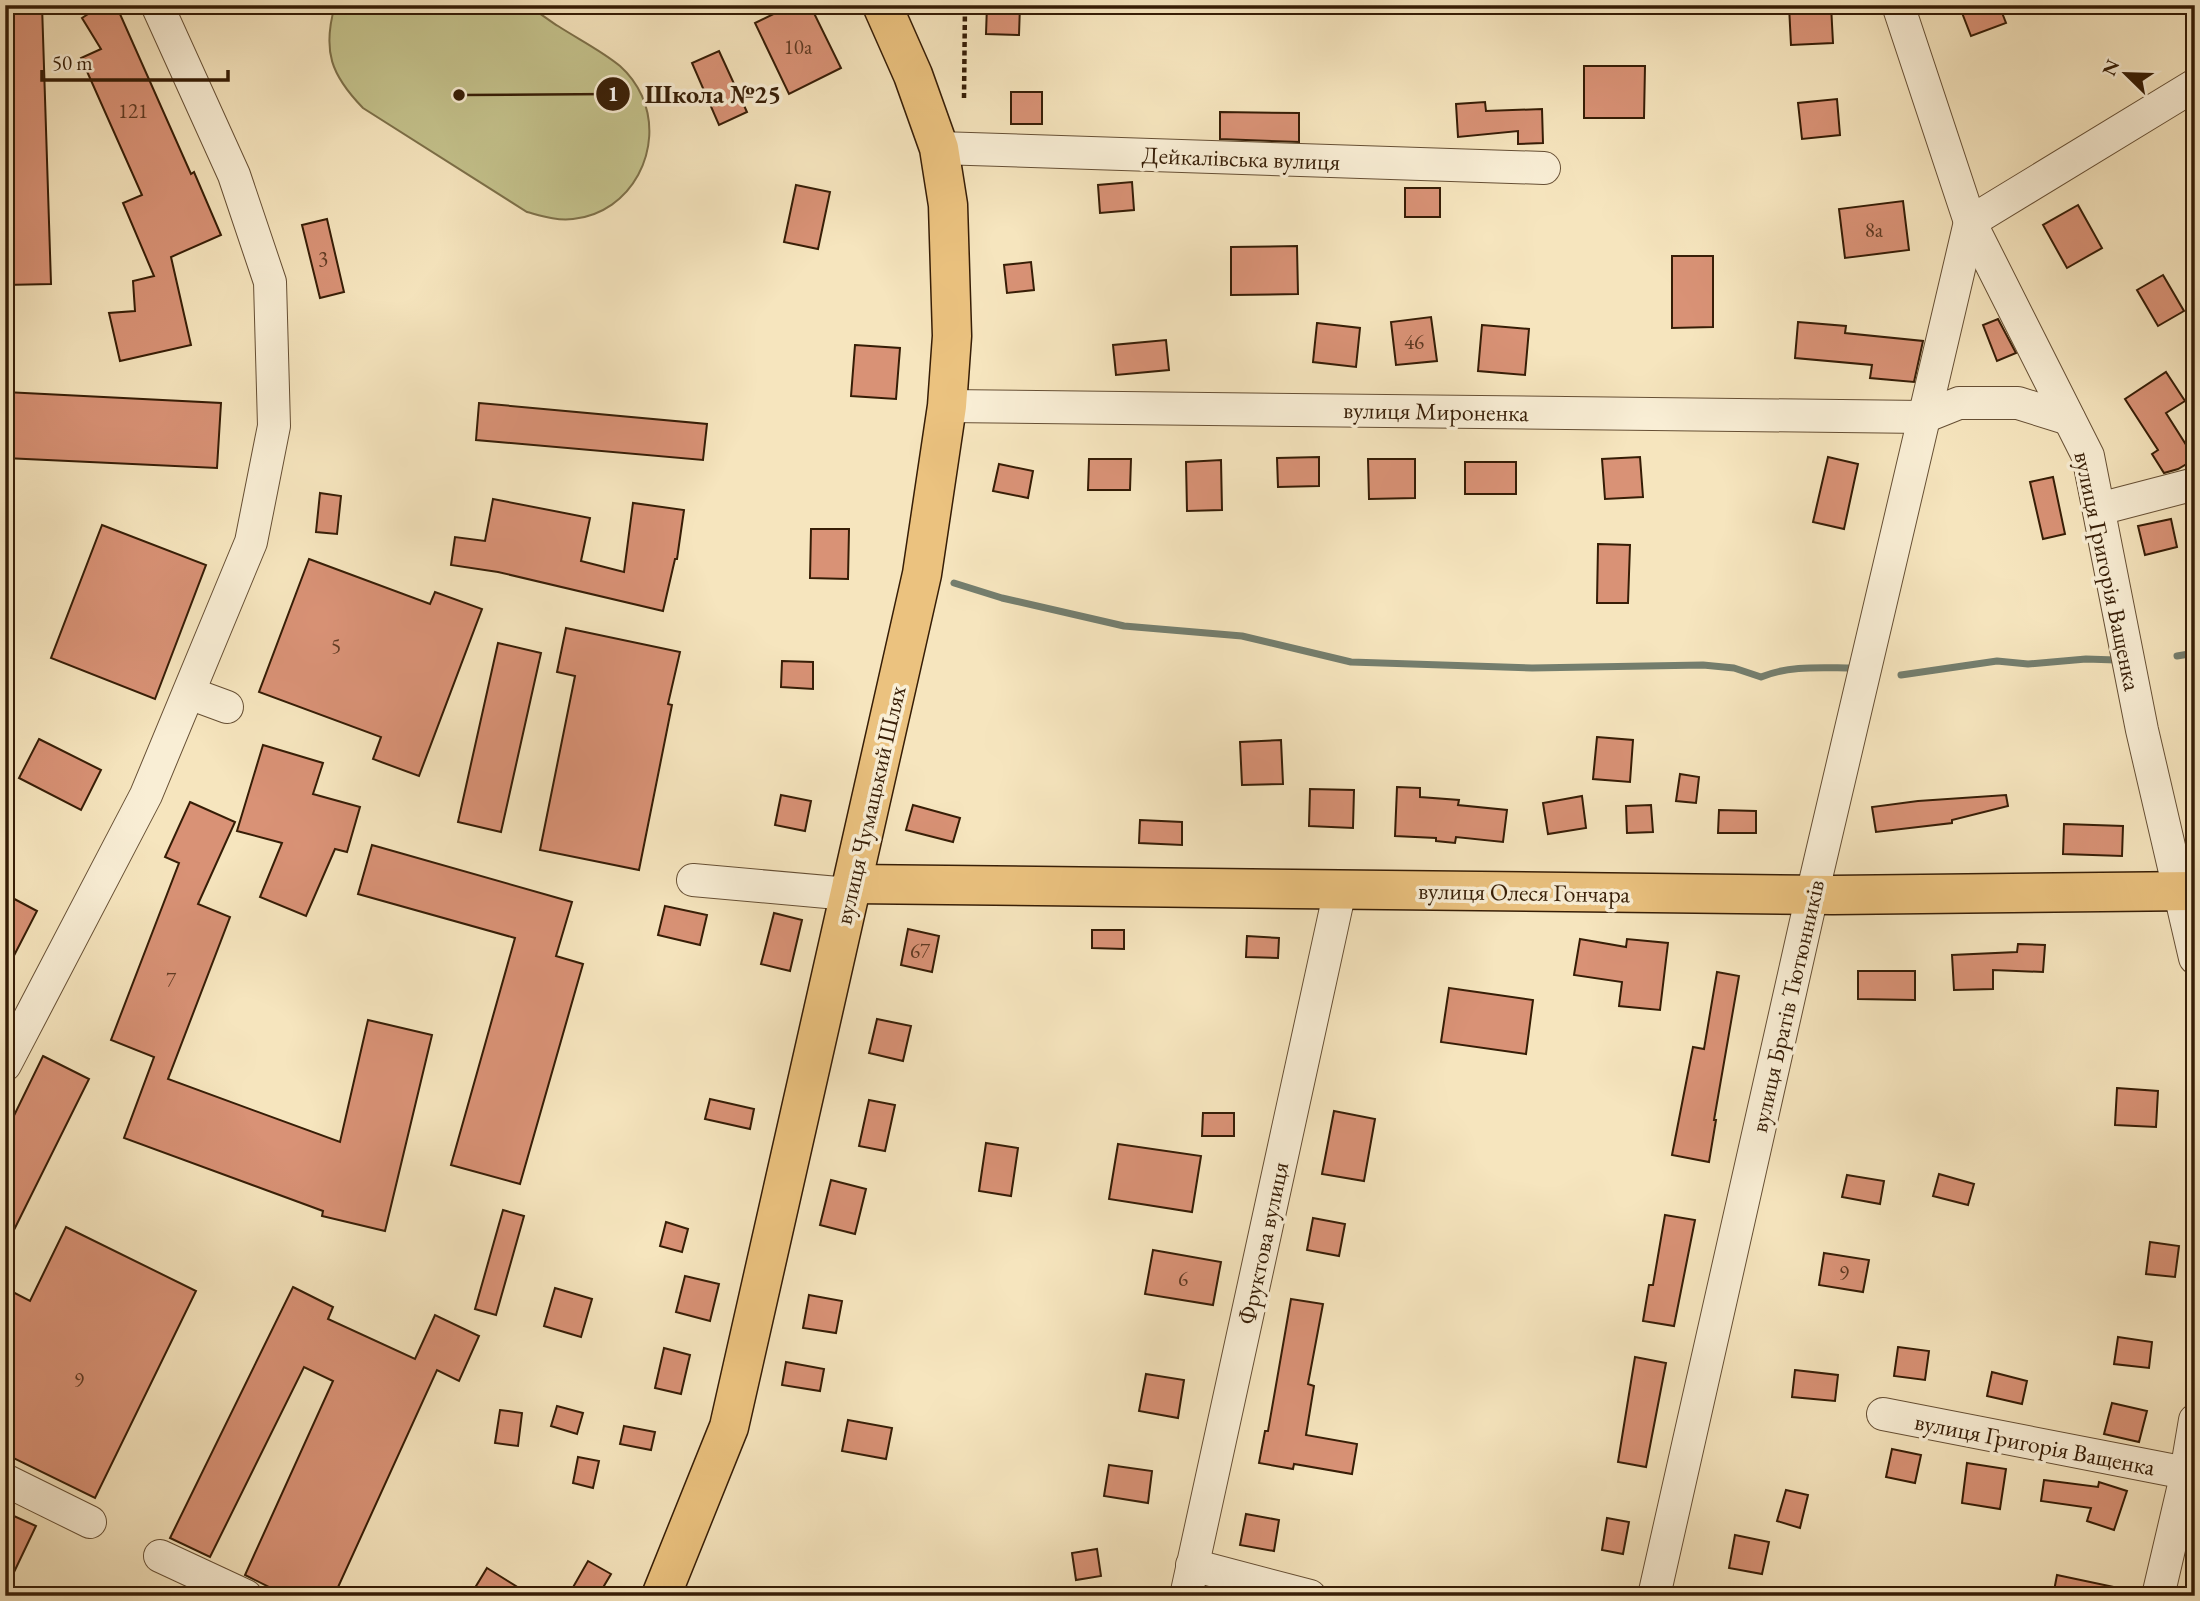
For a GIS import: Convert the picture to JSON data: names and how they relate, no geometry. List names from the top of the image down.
{
  "streets": {
    "main road": ["вулиця Чумацький Шлях", "вулиця Олеся Гончара"],
    "street": [
      "Дейкалівська вулиця",
      "вулиця Мироненка",
      "вулиця Григорія Ващенка",
      "вулиця Братів Тютюнників",
      "Фруктова вулиця"
    ]
  },
  "crossings": [
    ["Дейкалівська вулиця", "вулиця Чумацький Шлях"],
    ["вулиця Мироненка", "вулиця Чумацький Шлях"],
    ["вулиця Мироненка", "вулиця Братів Тютюнників"],
    ["вулиця Григорія Ващенка", "вулиця Олеся Гончара"],
    ["вулиця Григорія Ващенка", "вулиця Братів Тютюнників"],
    ["вулиця Чумацький Шлях", "вулиця Олеся Гончара"],
    ["вулиця Олеся Гончара", "вулиця Братів Тютюнників"],
    ["вулиця Олеся Гончара", "Фруктова вулиця"]
  ],
  "places": ["Школа №25"],
  "house_numbers": [
    "10а",
    "121",
    "8а",
    "3",
    "46",
    "5",
    "67",
    "7",
    "9",
    "6",
    "9"
  ],
  "scale_bar": "50 m",
  "north": "top left"
}
